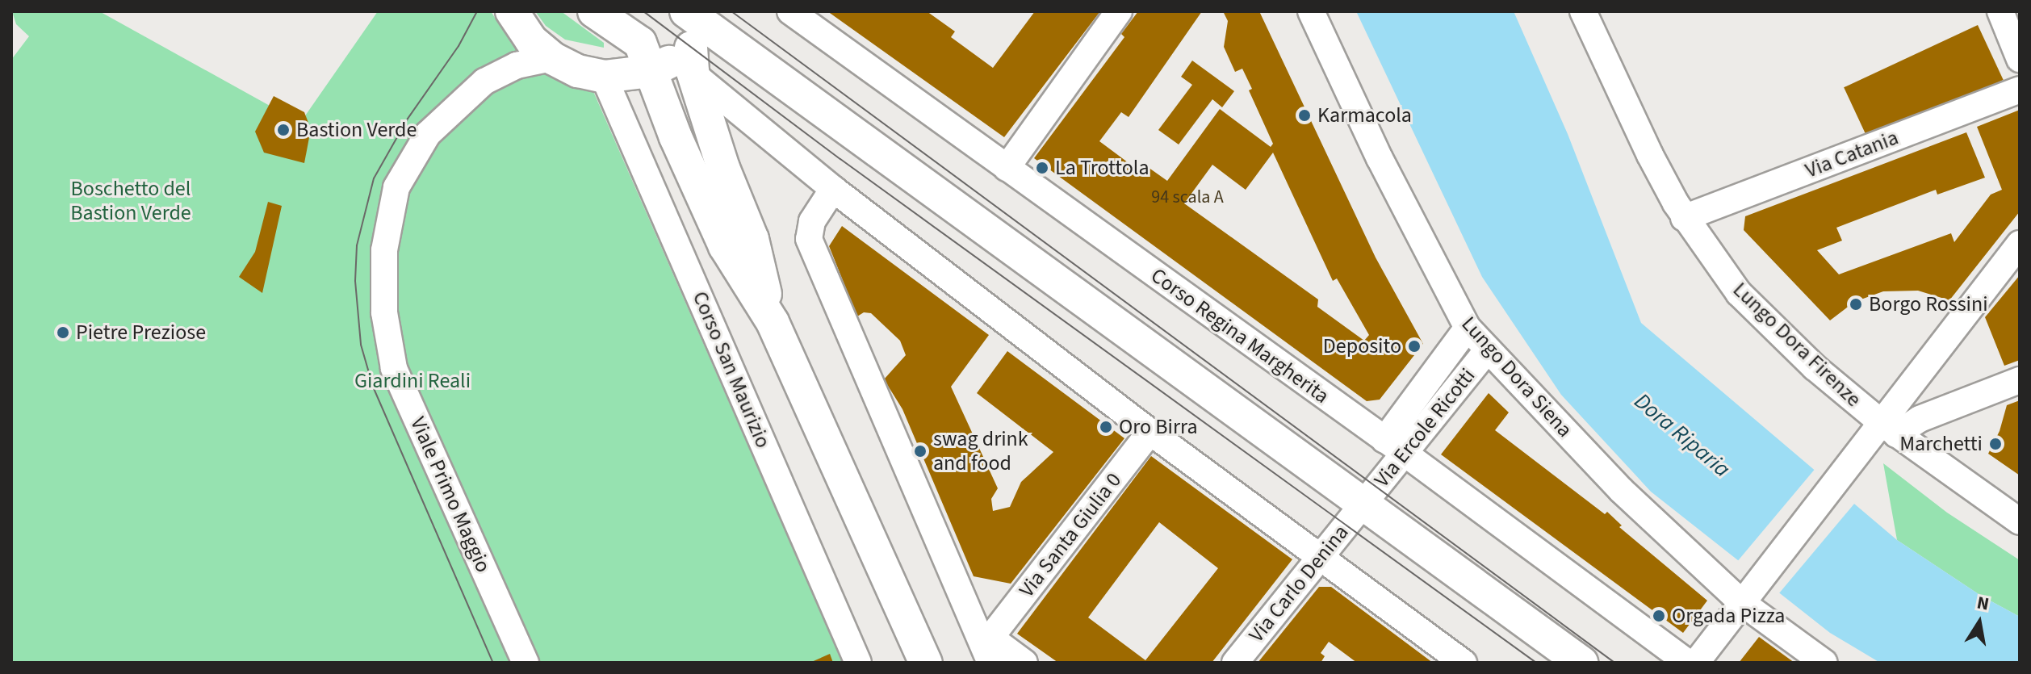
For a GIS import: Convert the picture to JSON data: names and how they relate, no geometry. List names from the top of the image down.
{
  "streets": {
    "street": [
      "Via Catania",
      "Corso Regina Margherita",
      "Lungo Dora Firenze",
      "Corso San Maurizio",
      "Lungo Dora Siena",
      "Via Ercole Ricotti",
      "Viale Primo Maggio",
      "Via Santa Giulia 0",
      "Via Carlo Denina"
    ]
  },
  "crossings": [
    ["Via Catania", "Lungo Dora Firenze"],
    ["Corso Regina Margherita", "Via Ercole Ricotti"],
    ["Lungo Dora Siena", "Via Ercole Ricotti"],
    ["Via Ercole Ricotti", "Via Carlo Denina"]
  ],
  "water": ["Dora Riparia"],
  "parks": ["Boschetto del Bastion Verde", "Giardini Reali"],
  "places": [
    "Karmacola",
    "Bastion Verde",
    "La Trottola",
    "Borgo Rossini",
    "Pietre Preziose",
    "Deposito",
    "Oro Birra",
    "Marchetti",
    "swag drink and food",
    "Orgada Pizza"
  ],
  "house_numbers": ["94 scala A"],
  "north": "top"
}
